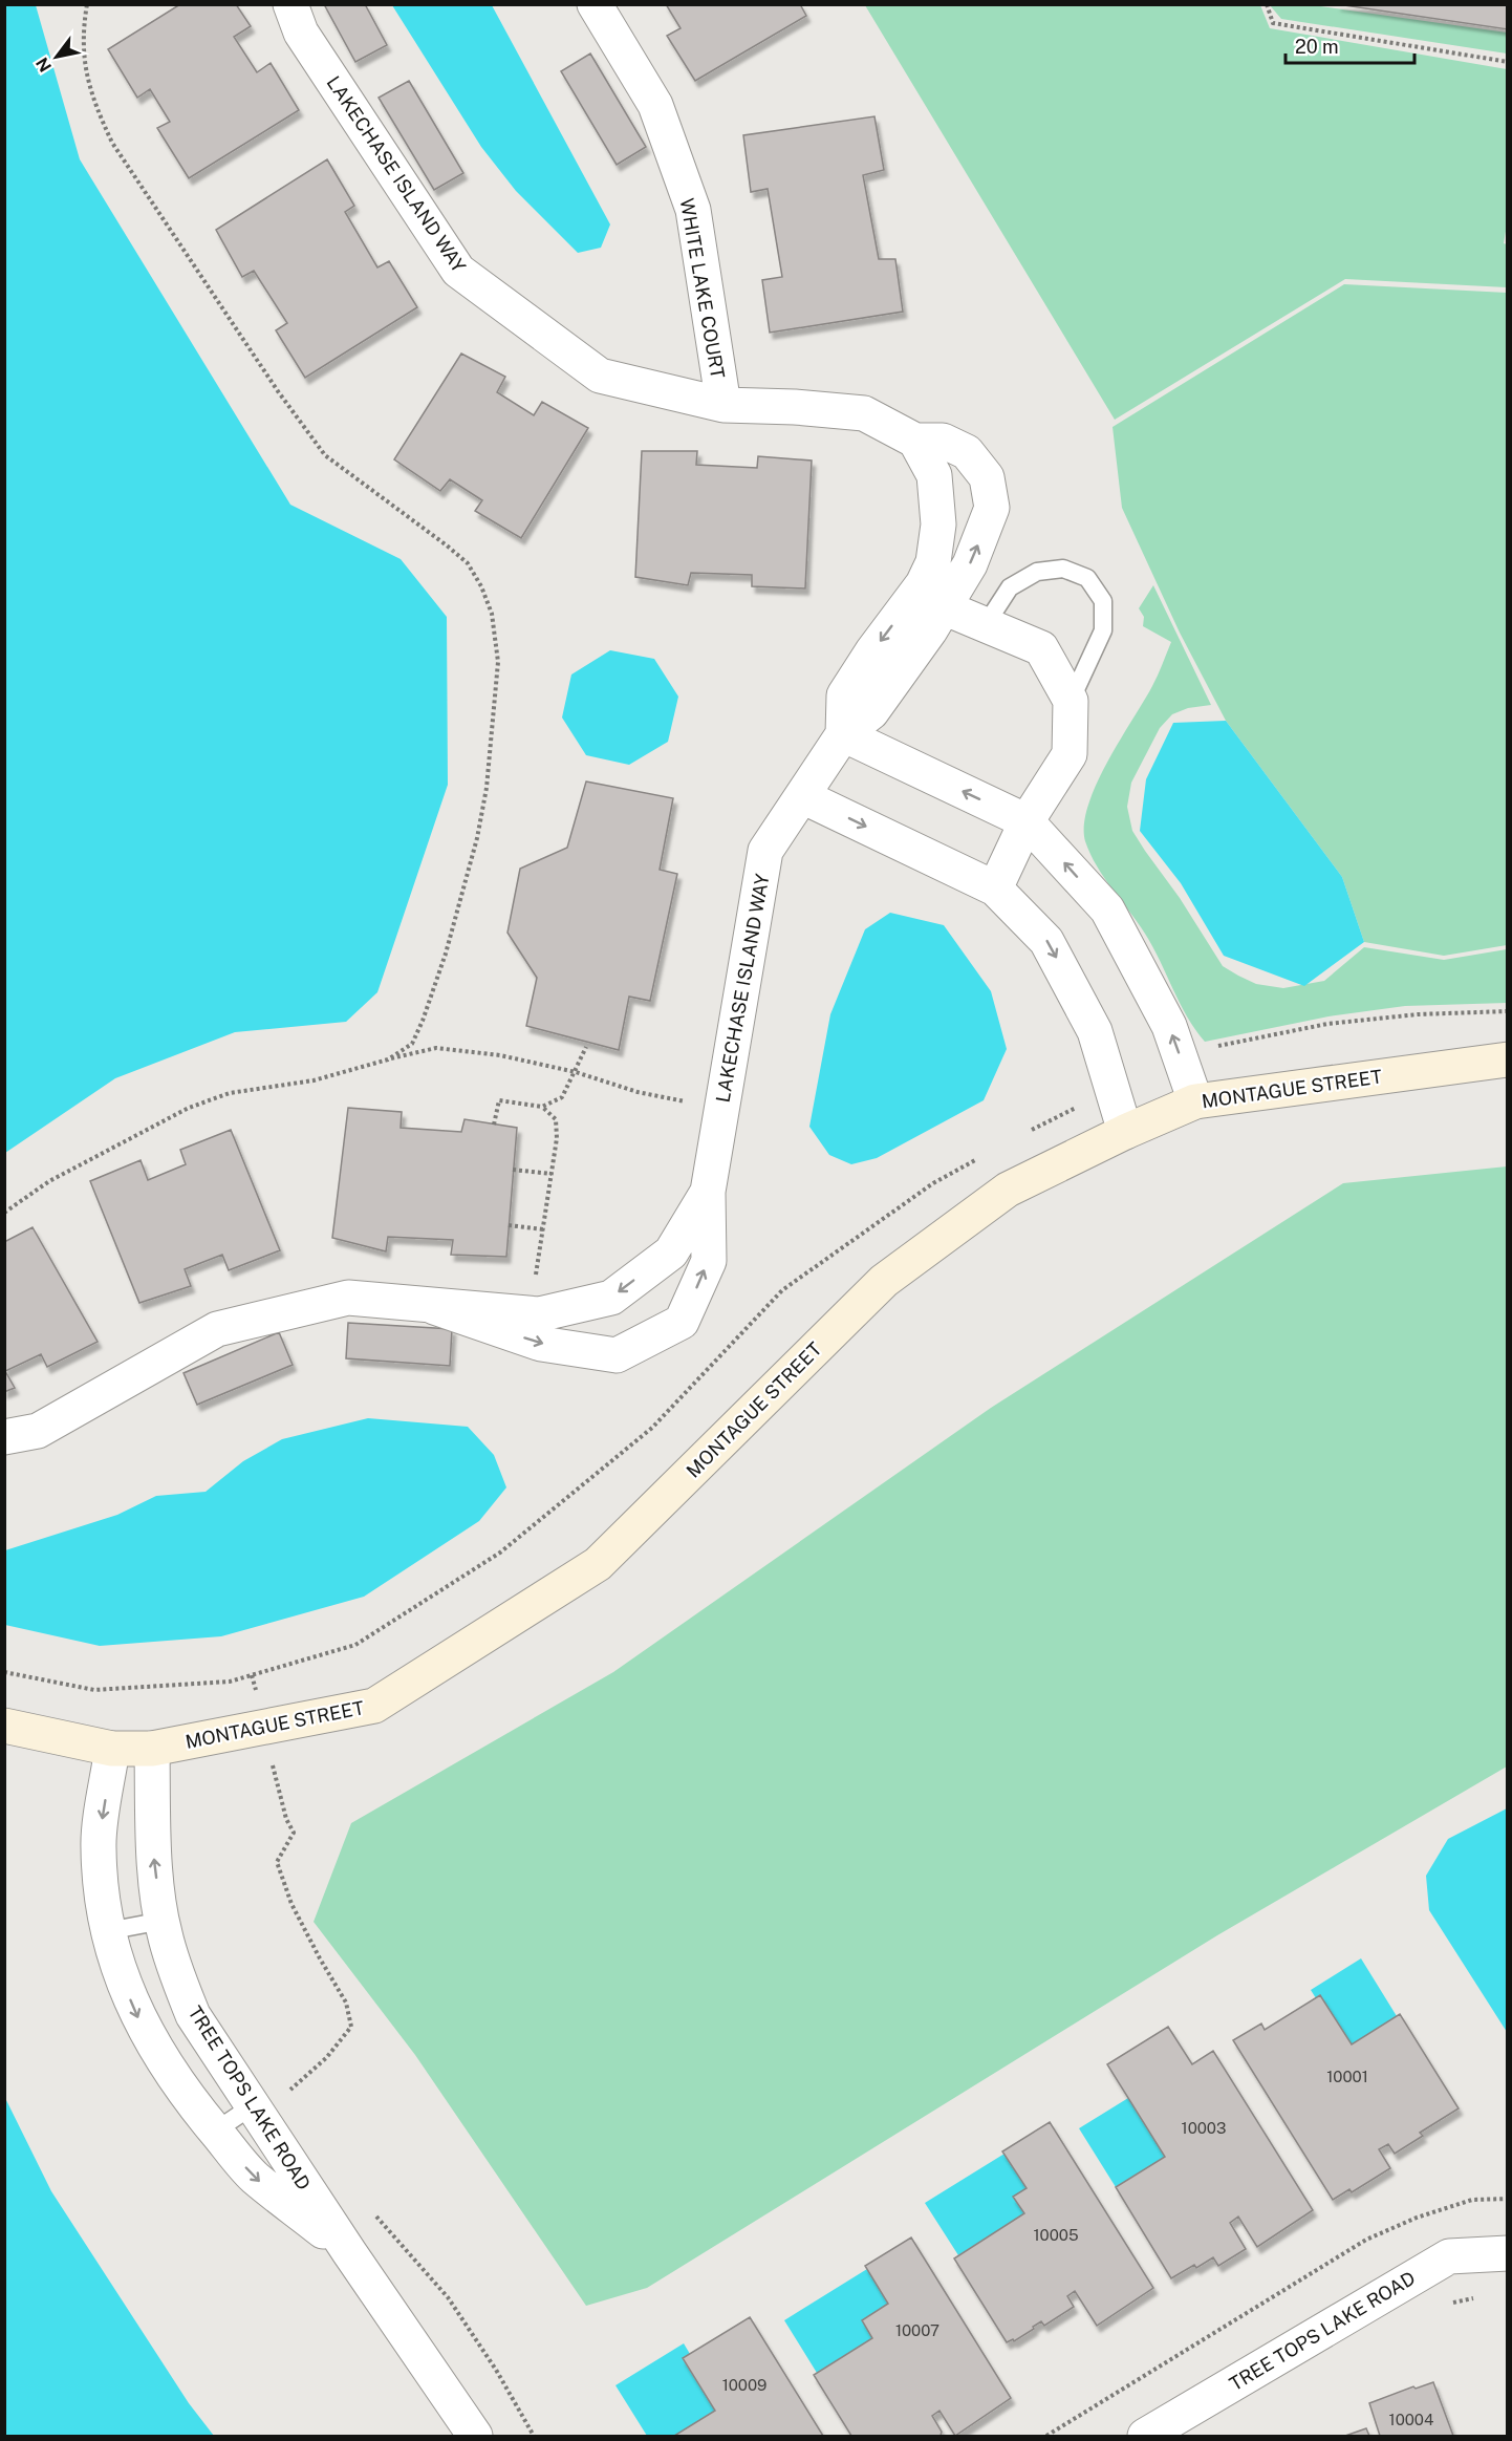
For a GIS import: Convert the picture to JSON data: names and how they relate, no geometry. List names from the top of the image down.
{
  "streets": {
    "street": [
      "LAKECHASE ISLAND WAY",
      "WHITE LAKE COURT",
      "MONTAGUE STREET",
      "TREE TOPS LAKE ROAD"
    ]
  },
  "crossings": [
    ["LAKECHASE ISLAND WAY", "WHITE LAKE COURT"],
    ["MONTAGUE STREET", "TREE TOPS LAKE ROAD"]
  ],
  "house_numbers": [
    "10001",
    "10003",
    "10005",
    "10007",
    "10009",
    "10004"
  ],
  "scale_bar": "20 m",
  "north": "bottom left"
}
